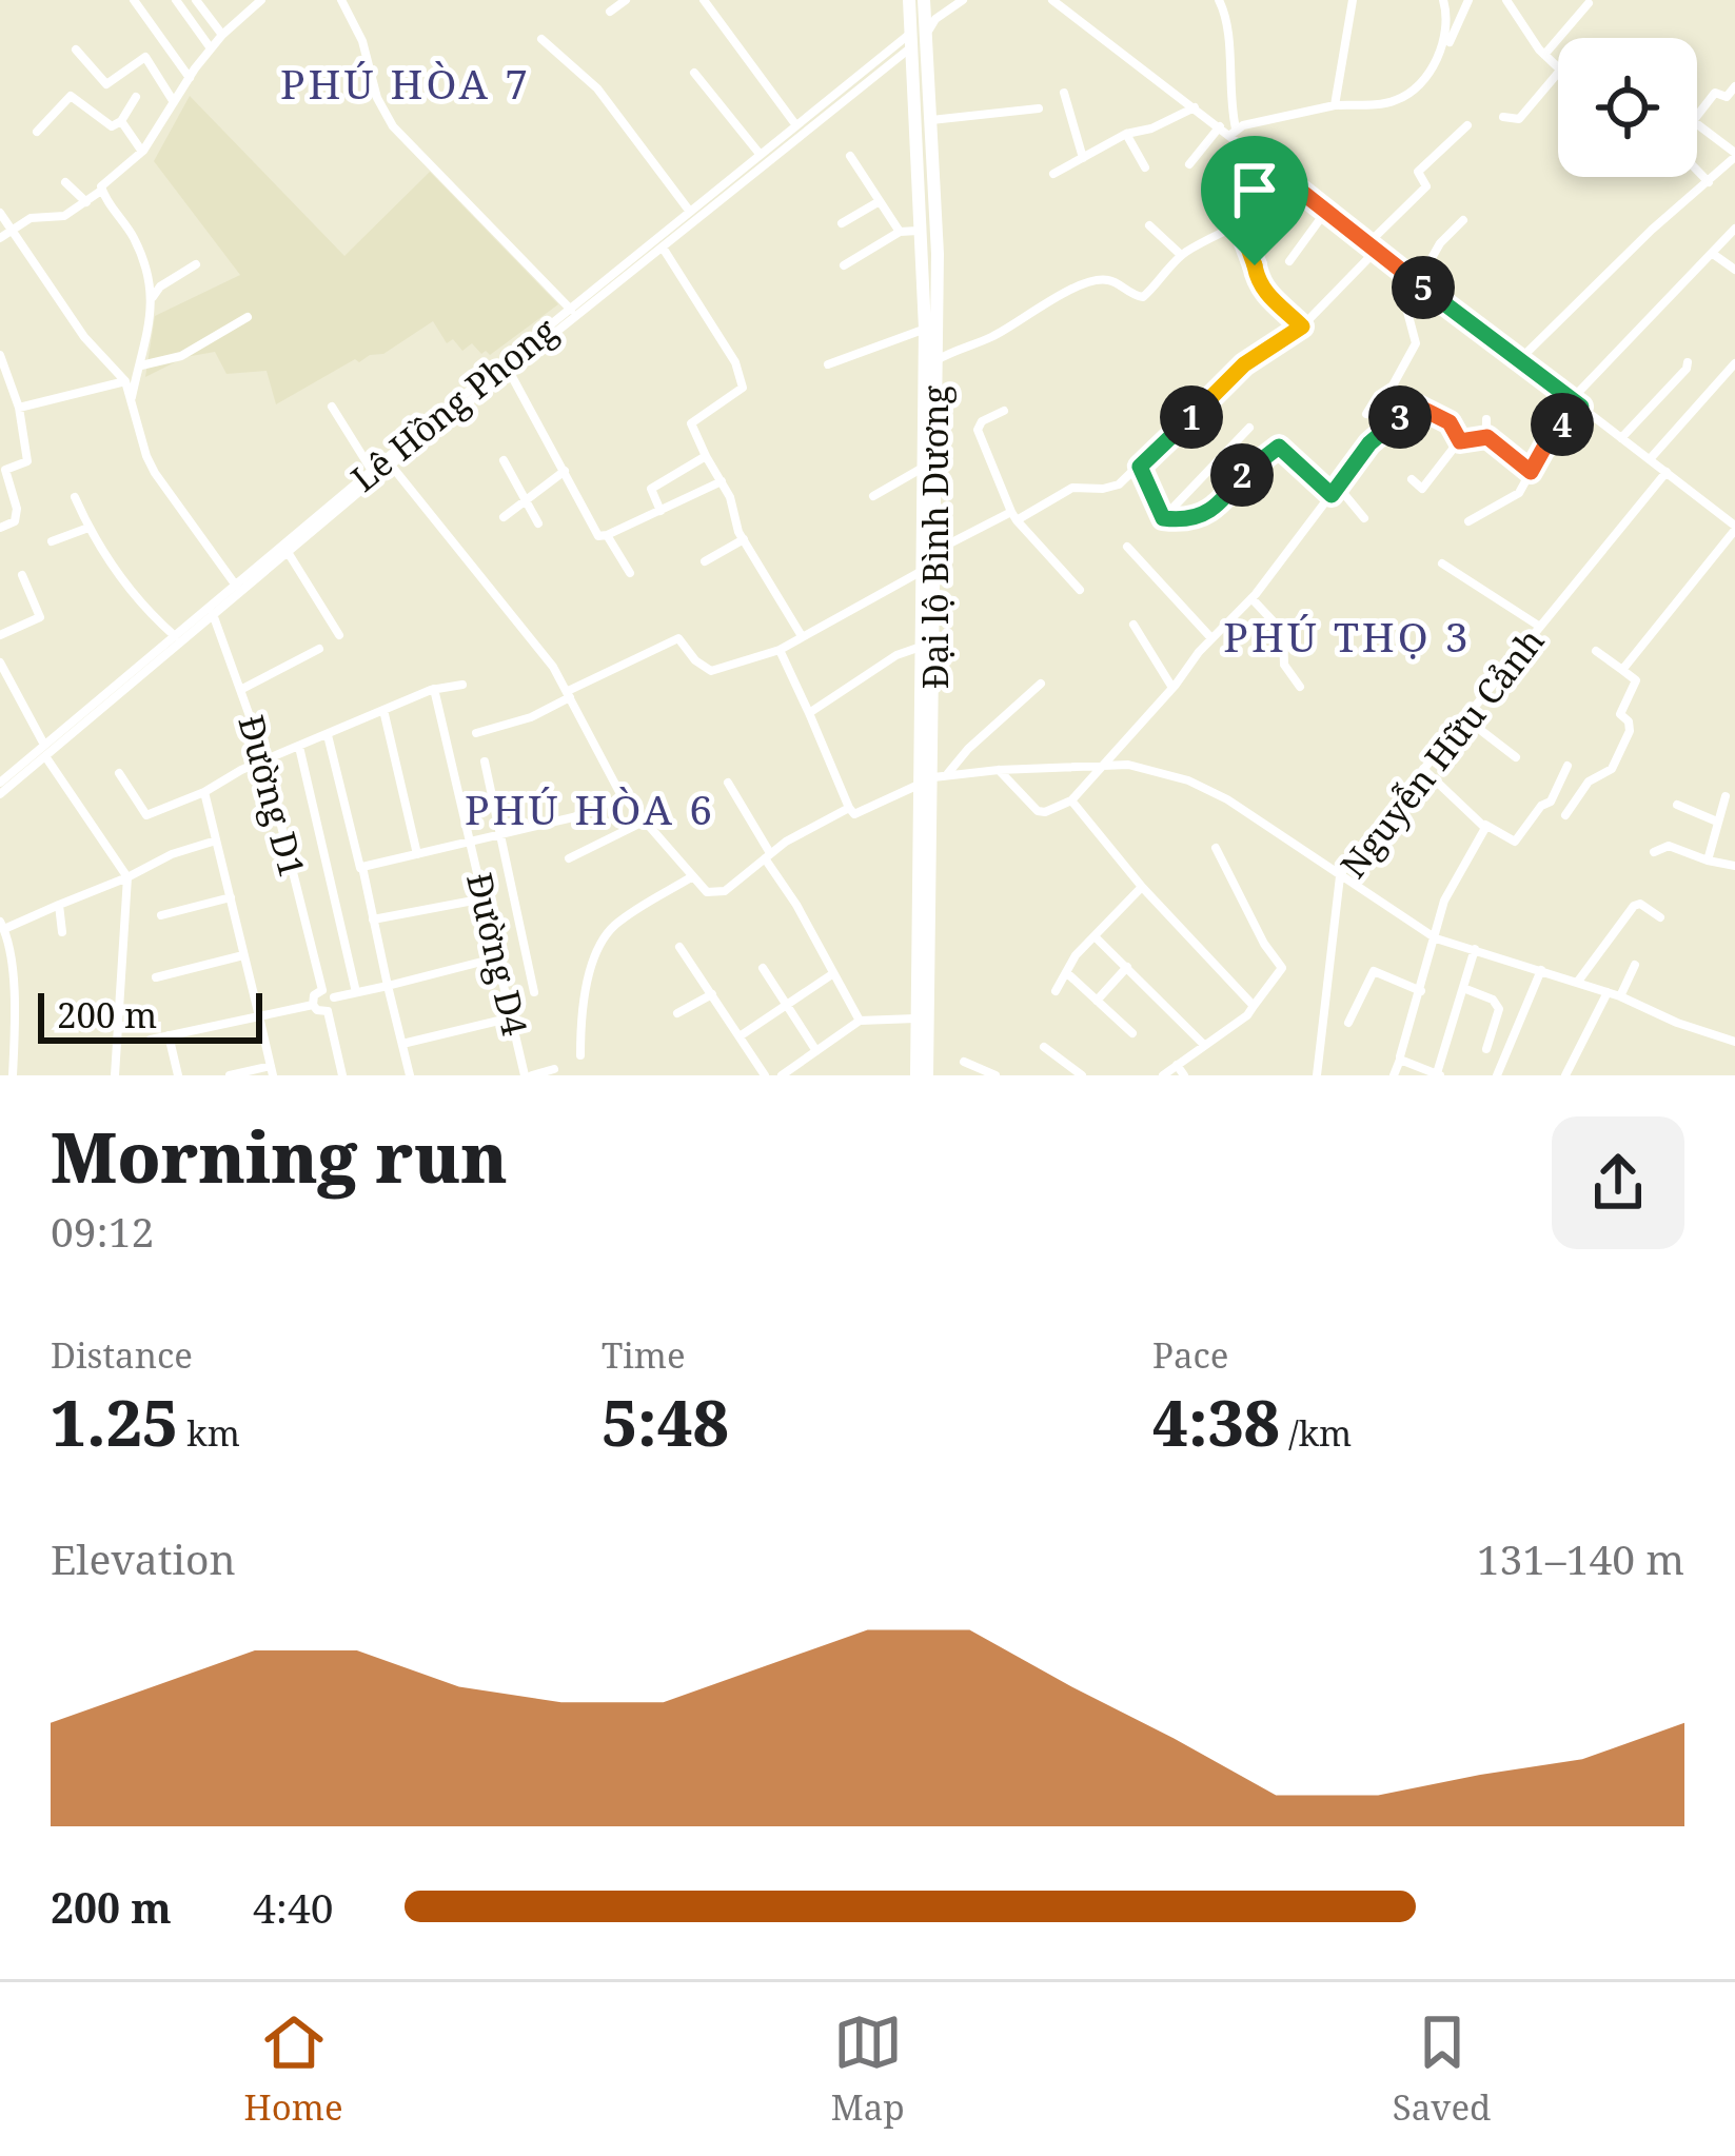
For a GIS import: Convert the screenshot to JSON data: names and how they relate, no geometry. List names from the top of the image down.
{
  "streets": {
    "highway": ["Đại lộ Bình Dương"],
    "street": [
      "Lê Hồng Phong",
      "Nguyễn Hữu Cảnh",
      "Đường D1",
      "Đường D4"
    ]
  },
  "crossings": [
    ["Lê Hồng Phong", "Đại lộ Bình Dương"],
    ["Lê Hồng Phong", "Đường D1"]
  ],
  "districts": ["PHÚ HÒA 7", "PHÚ THỌ 3", "PHÚ HÒA 6"],
  "scale_bar": "200 m",
  "page": {
    "pins": [
      "5",
      "1",
      "3",
      "4",
      "2"
    ],
    "scale": "200 m",
    "heading": ["Morning run", "09:12"],
    "stats": [
      ["Distance", "1.25 km"],
      ["Time", "5:48"],
      ["Pace", "4:38 /km"]
    ],
    "chart": ["Elevation", "131–140 m"],
    "list": [
      {
        "name": "200 m",
        "note": "4:40"
      }
    ],
    "tabs": ["Home", "Map", "Saved"]
  }
}
